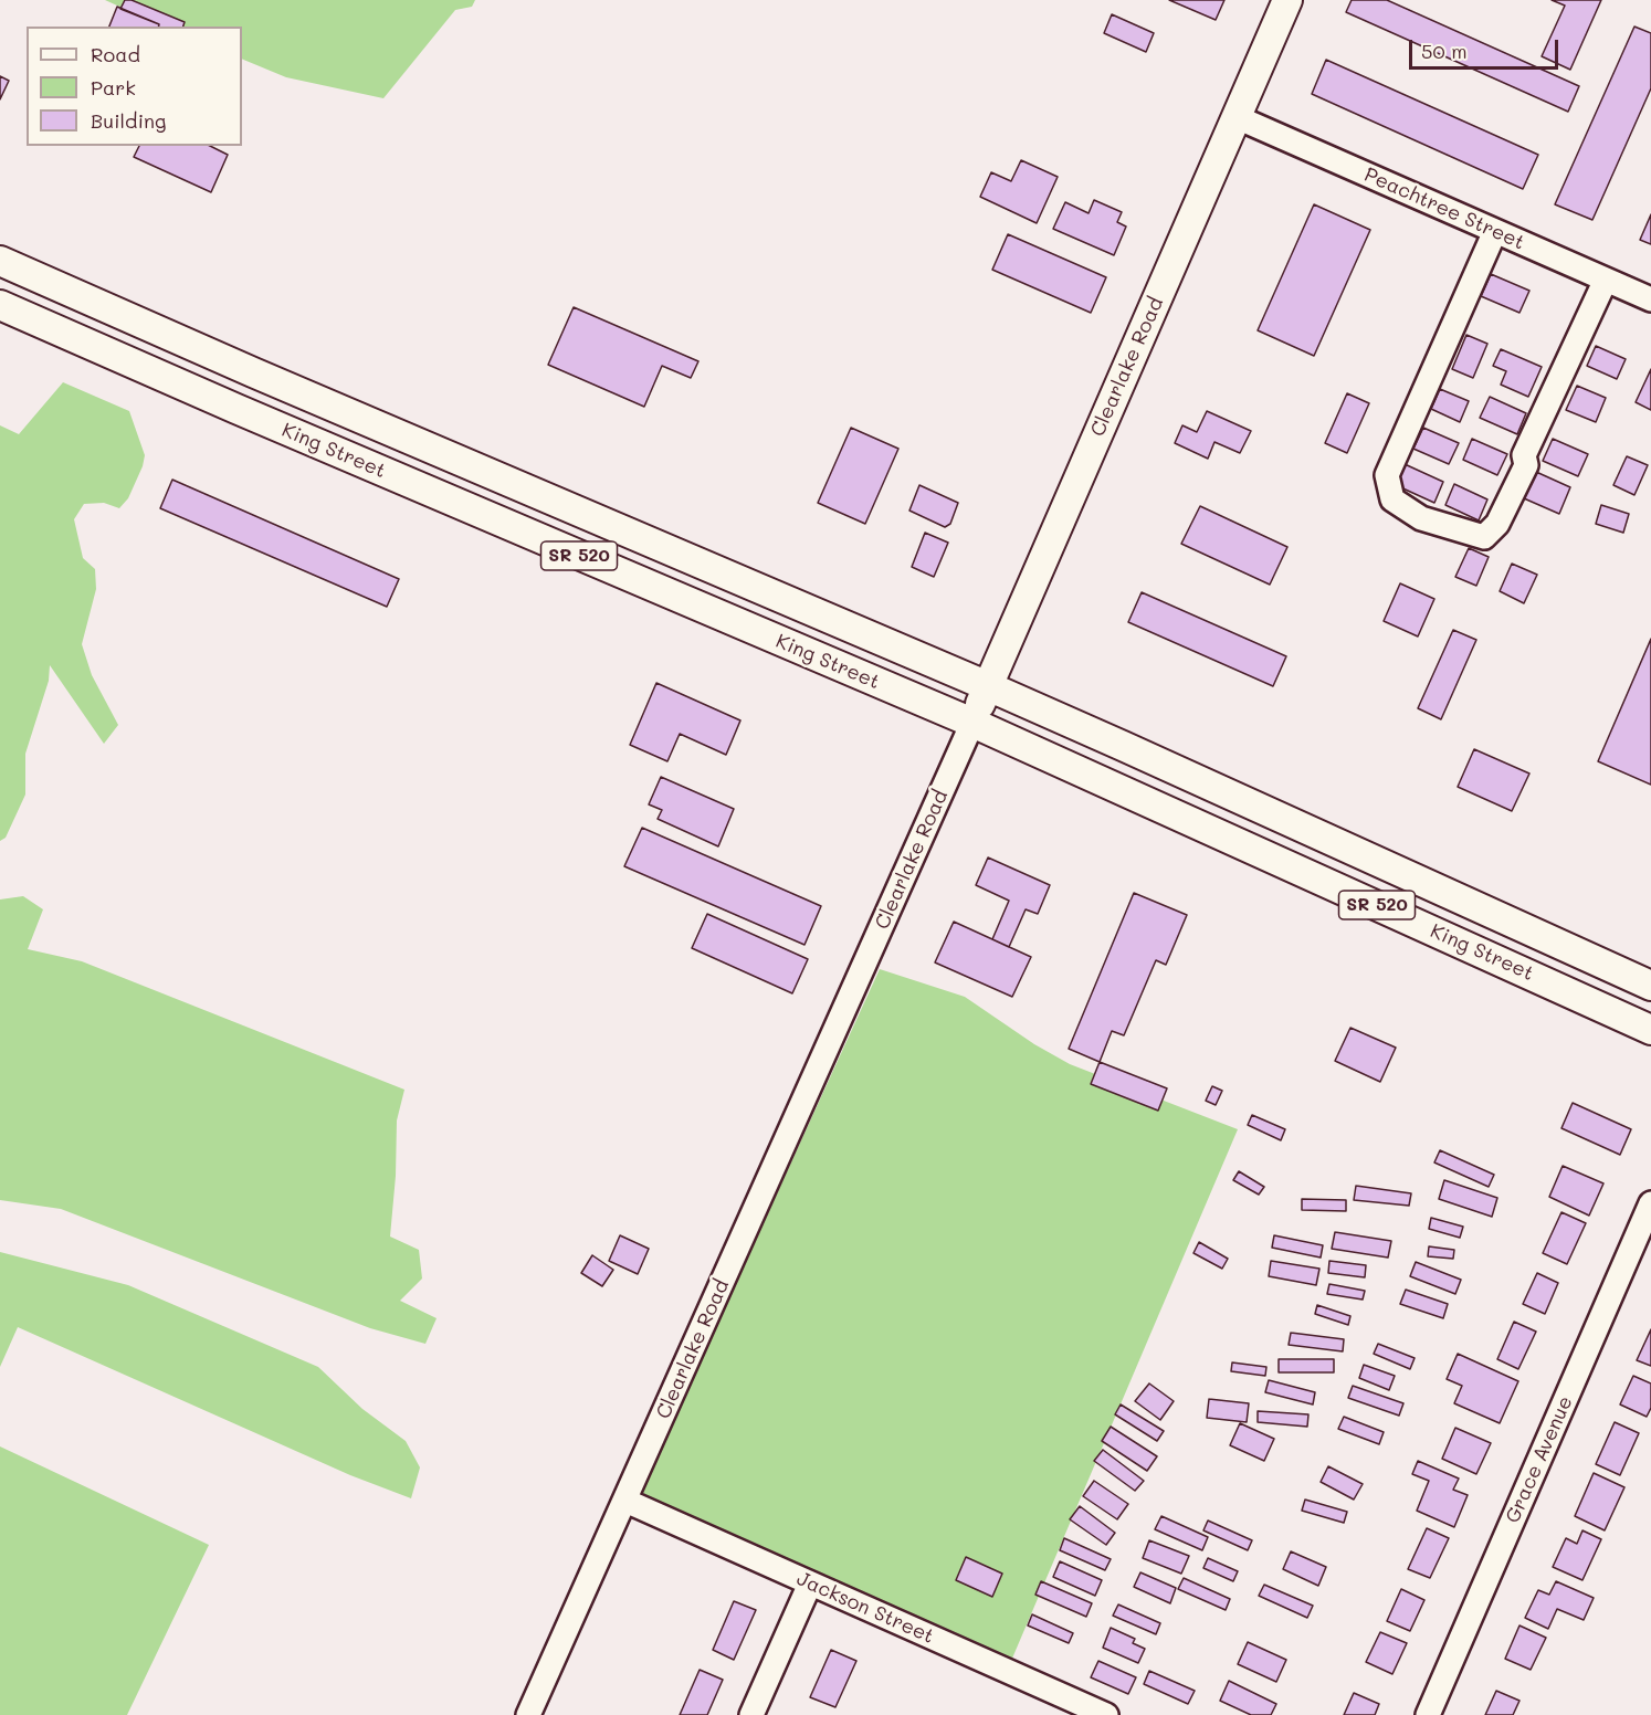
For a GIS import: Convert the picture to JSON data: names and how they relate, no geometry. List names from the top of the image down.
{
  "streets": {
    "main road": ["Clearlake Road", "King Street", "SR 520"],
    "street": ["Peachtree Street", "Grace Avenue", "Jackson Street"]
  },
  "crossings": [
    ["Peachtree Street", "Clearlake Road"],
    ["Clearlake Road", "King Street"],
    ["Clearlake Road", "Jackson Street"]
  ],
  "legend": ["Road", "Park", "Building"],
  "scale_bar": "50 m"
}
